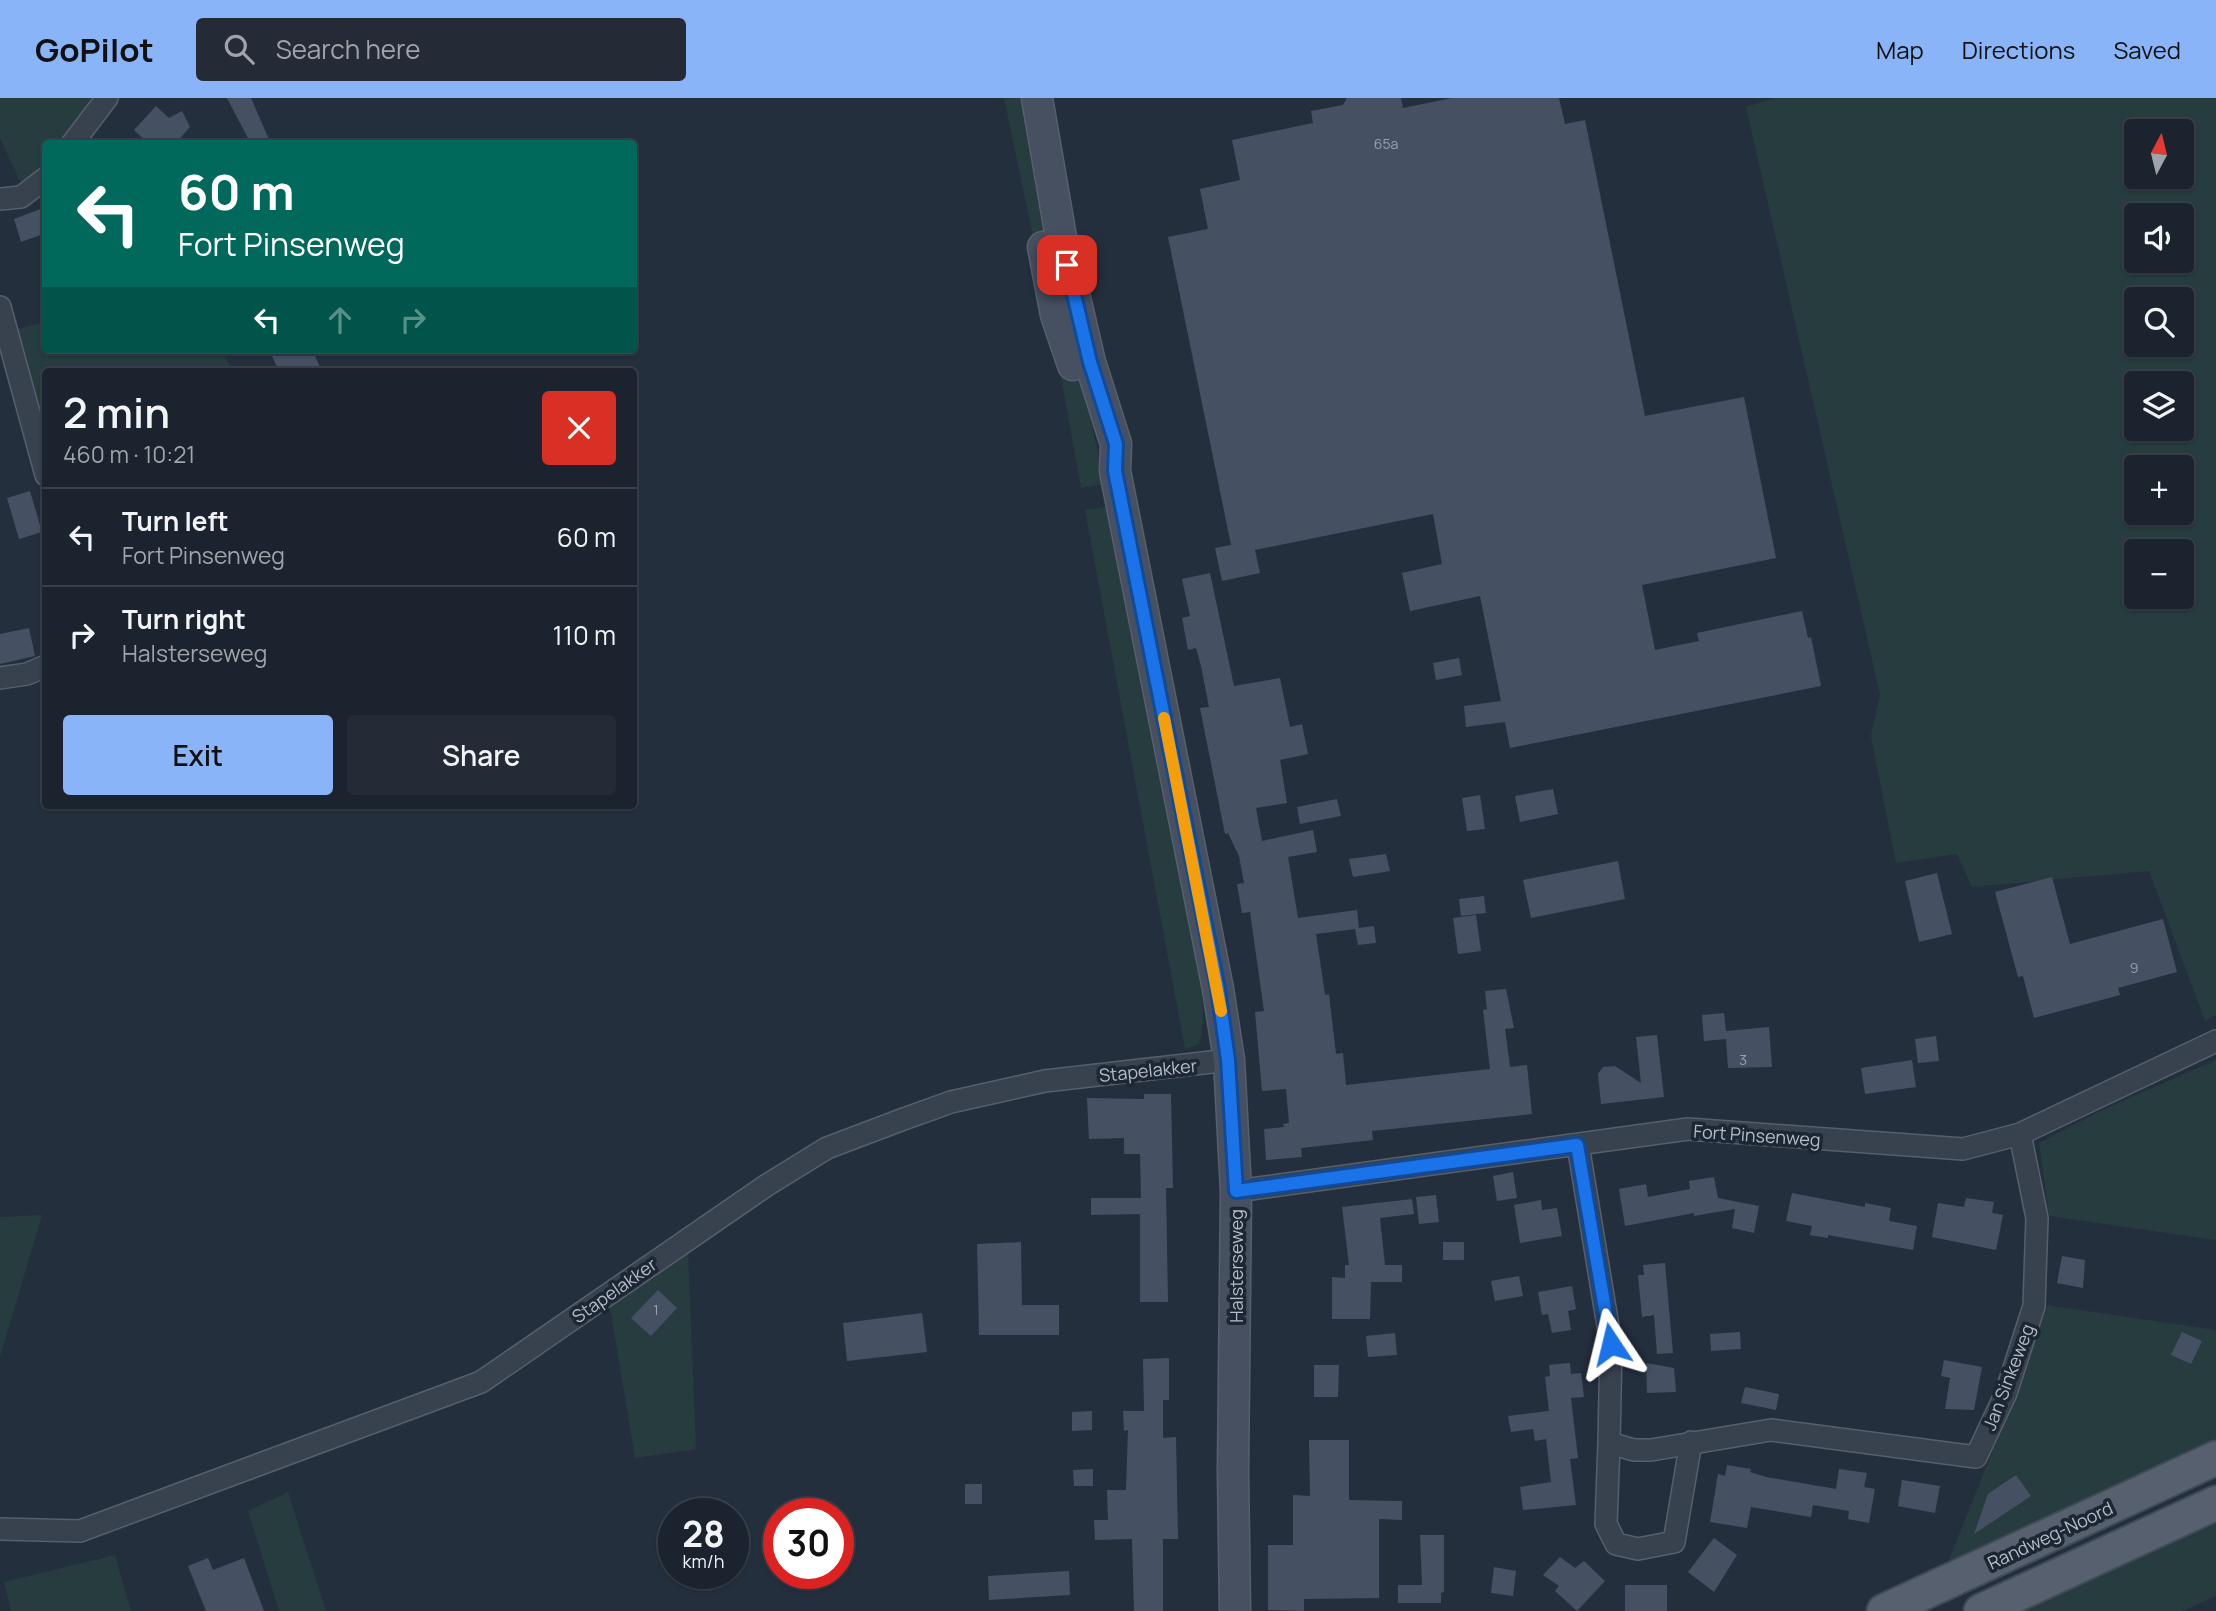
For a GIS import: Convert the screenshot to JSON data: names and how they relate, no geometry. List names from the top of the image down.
{
  "streets": {
    "main road": ["Halsterseweg", "Randweg-Noord"],
    "street": ["Stapelakker", "Fort Pinsenweg", "Jan Sinkeweg"]
  },
  "crossings": [
    ["Stapelakker", "Halsterseweg"],
    ["Fort Pinsenweg", "Halsterseweg"],
    ["Fort Pinsenweg", "Jan Sinkeweg"]
  ],
  "house_numbers": [
    "65a",
    "9",
    "3",
    "1"
  ],
  "north": "top",
  "page": {
    "header": "GoPilot",
    "search": "Search here",
    "nav": ["Map", "Directions", "Saved"],
    "map_buttons": ["+", "−"],
    "turn": ["60 m", "Fort Pinsenweg"],
    "heading": ["2 min", "460 m · 10:21"],
    "list": [
      {
        "name": "Turn left",
        "note": "Fort Pinsenweg",
        "value": "60 m"
      },
      {
        "name": "Turn right",
        "note": "Halsterseweg",
        "value": "110 m"
      }
    ],
    "buttons": ["Exit", "Share"],
    "speed": "28 km/h",
    "limit": "30"
  }
}
